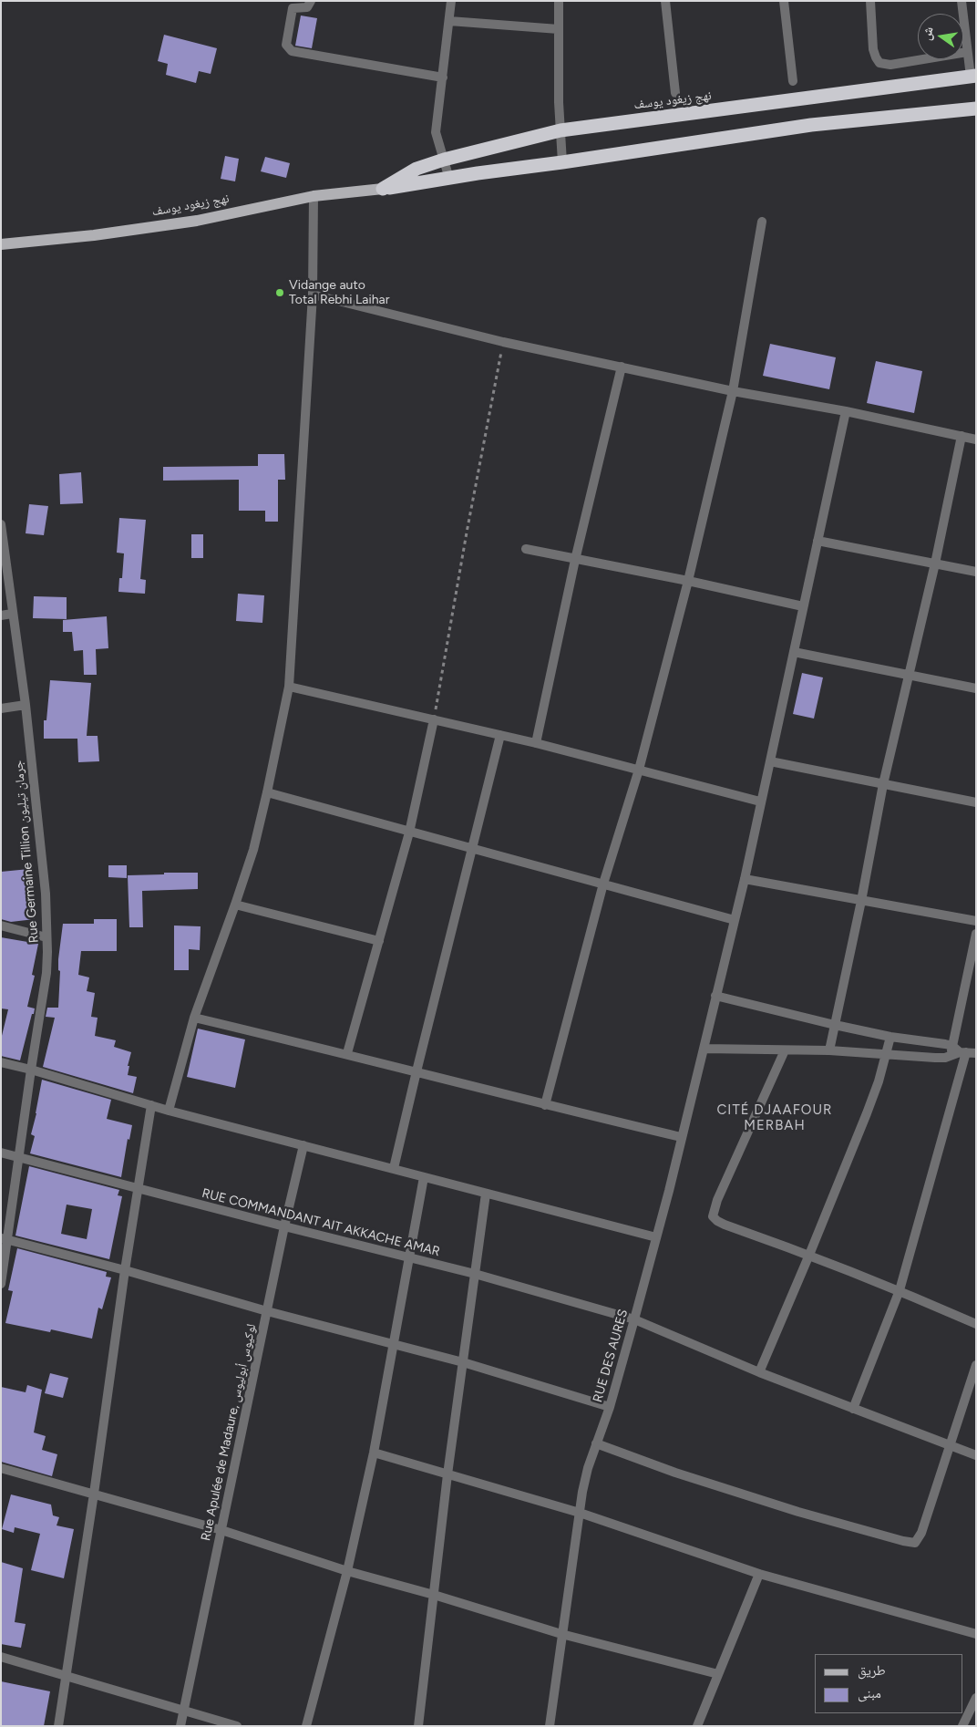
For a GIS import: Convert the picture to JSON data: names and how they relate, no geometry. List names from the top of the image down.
{
  "streets": {
    "highway": ["نهج زيغود يوسف"],
    "street": [
      "Rue Germaine Tillion جرمان تيليون",
      "RUE COMMANDANT AIT AKKACHE AMAR",
      "RUE DES AURES",
      "Rue Apulée de Madaure, لوكيوس أبوليوس"
    ]
  },
  "crossings": [
    ["Rue Germaine Tillion جرمان تيليون", "RUE COMMANDANT AIT AKKACHE AMAR"],
    ["RUE COMMANDANT AIT AKKACHE AMAR", "RUE DES AURES"],
    ["RUE COMMANDANT AIT AKKACHE AMAR", "Rue Apulée de Madaure, لوكيوس أبوليوس"]
  ],
  "districts": ["CITÉ DJAAFOUR MERBAH"],
  "places": ["Vidange auto Total Rebhi Laihar"],
  "legend": ["طريق", "مبنى"],
  "north": "left"
}
